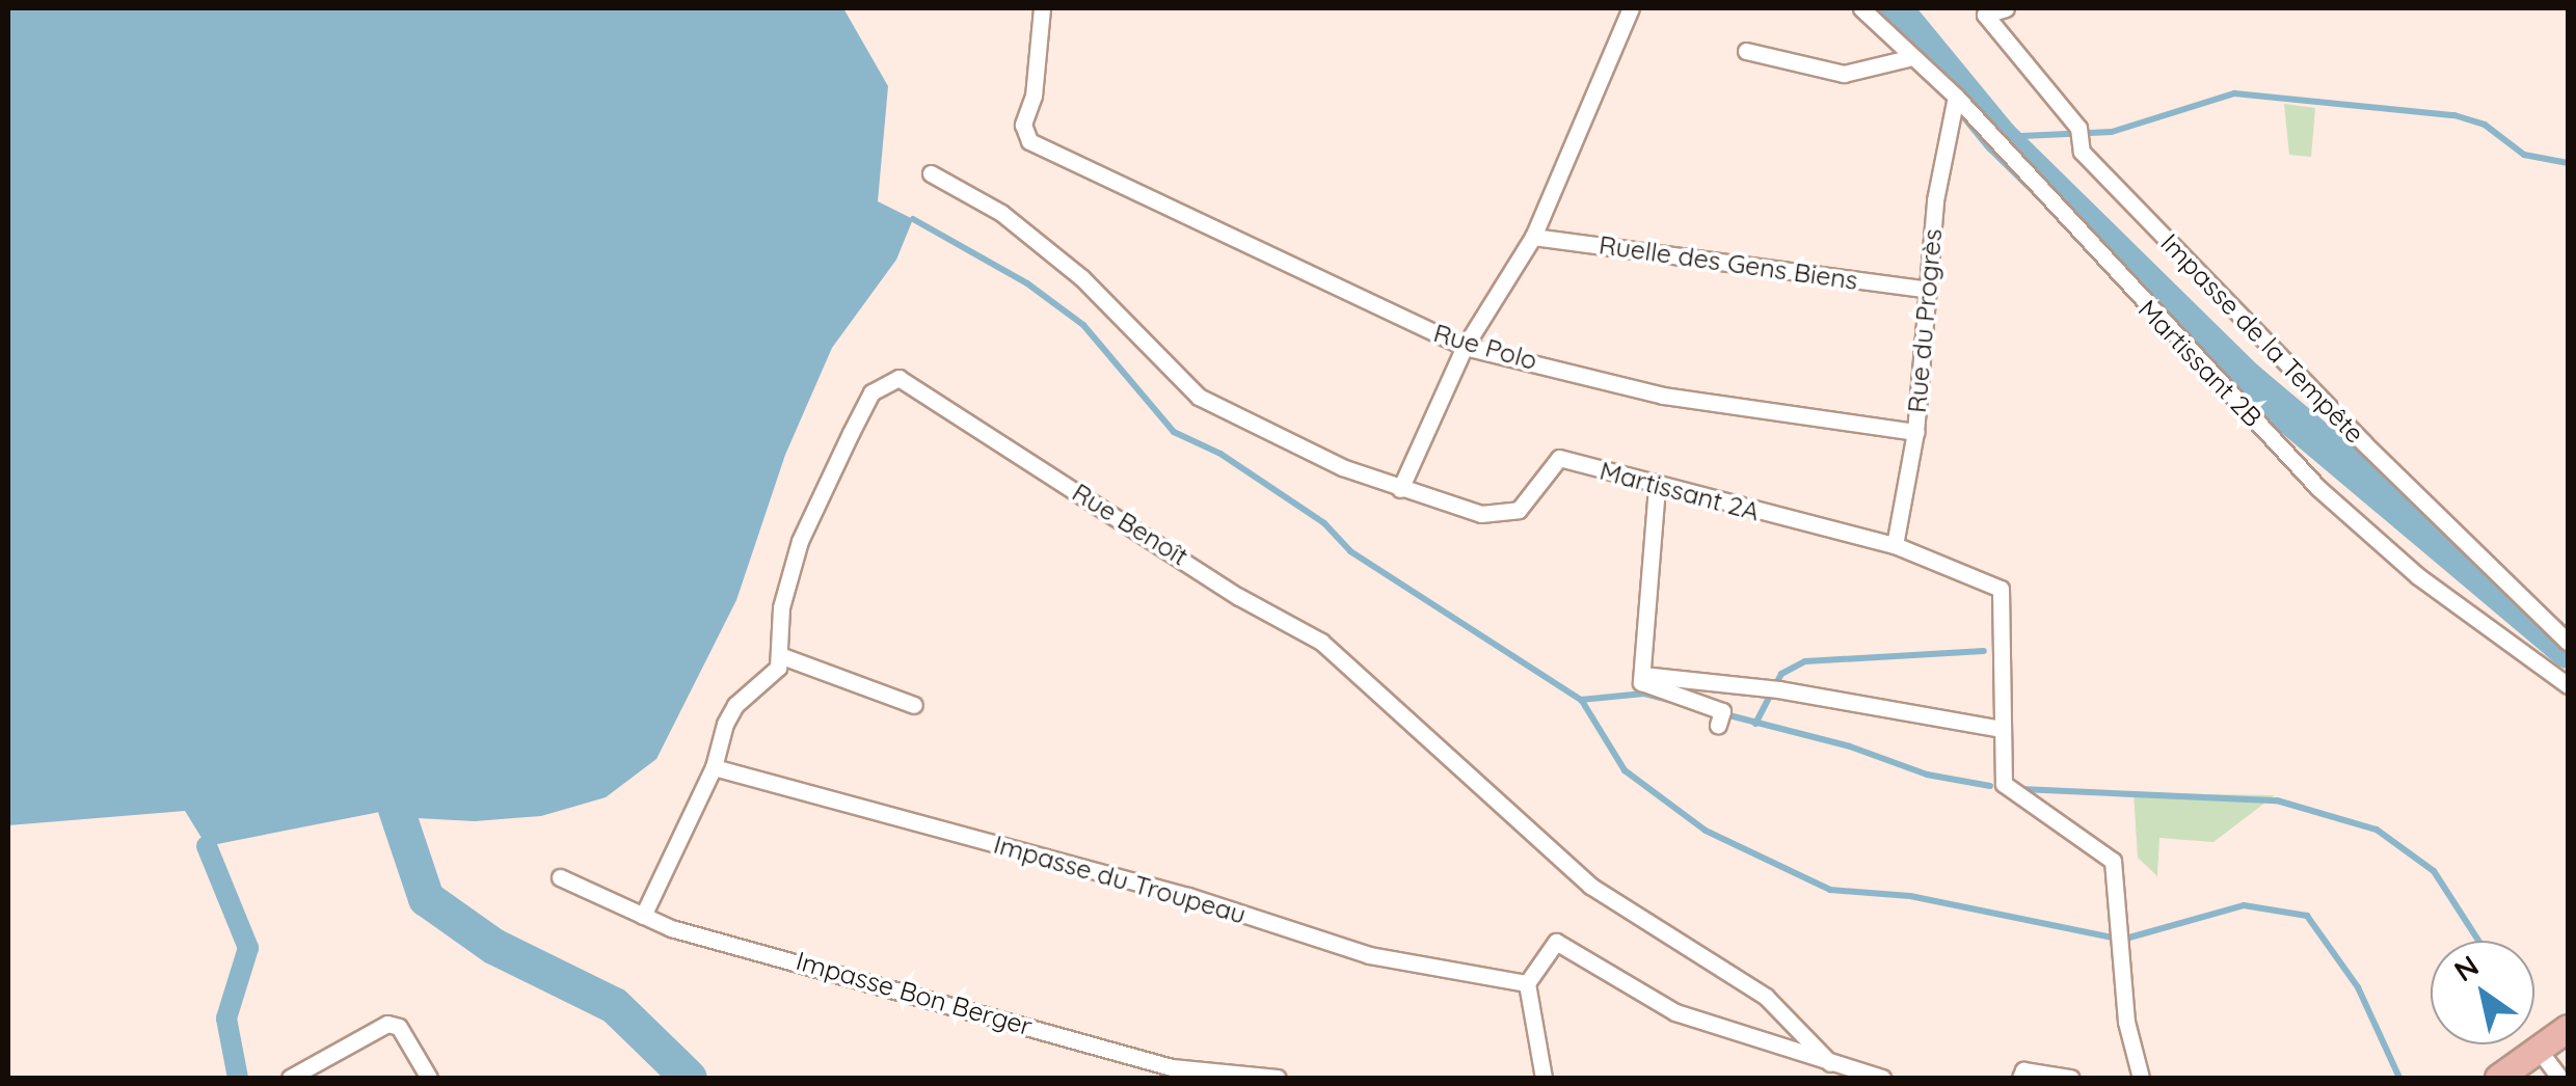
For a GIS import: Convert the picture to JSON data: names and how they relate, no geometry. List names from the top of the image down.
{
  "streets": {
    "street": [
      "Ruelle des Gens Biens",
      "Rue du Progrès",
      "Impasse de la Tempête",
      "Rue Polo",
      "Martissant 2B",
      "Martissant 2A",
      "Rue Benoît",
      "Impasse du Troupeau",
      "Impasse Bon Berger"
    ]
  },
  "crossings": [
    ["Ruelle des Gens Biens", "Rue du Progrès"],
    ["Rue du Progrès", "Rue Polo"],
    ["Rue du Progrès", "Martissant 2B"],
    ["Rue du Progrès", "Martissant 2A"]
  ],
  "north": "top left"
}
